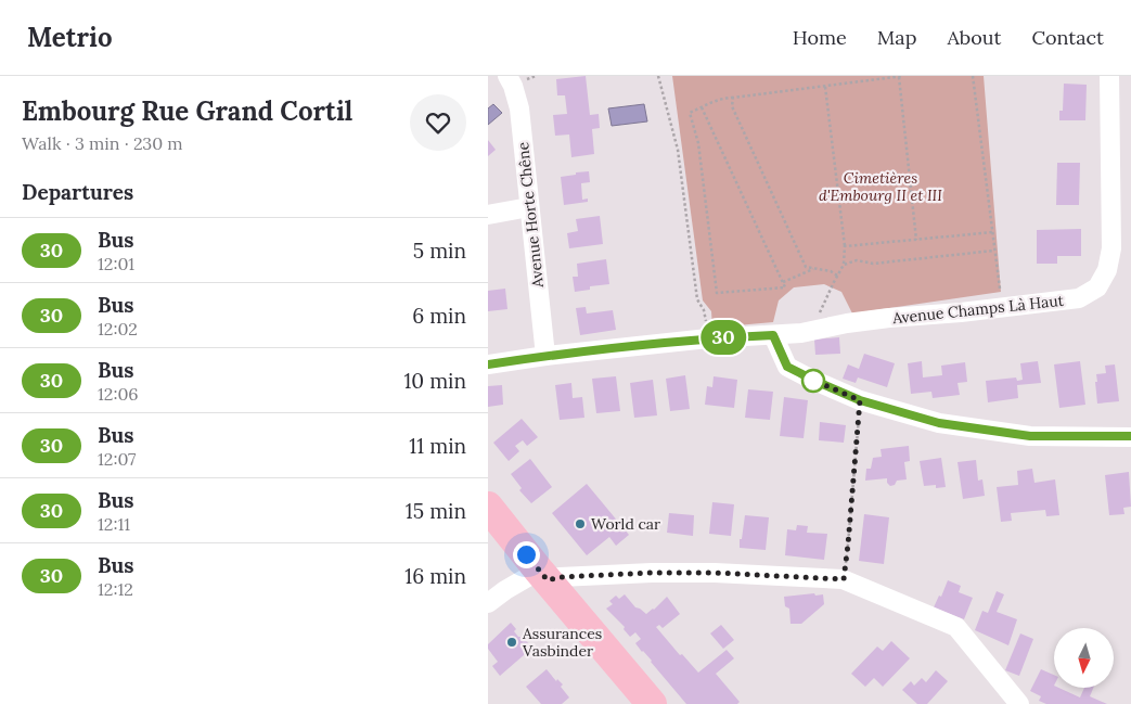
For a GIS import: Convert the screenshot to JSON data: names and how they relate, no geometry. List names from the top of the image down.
{
  "streets": {
    "street": ["Avenue Horte Chêne", "Avenue Champs Là Haut"]
  },
  "crossings": [
    ["Avenue Horte Chêne", "Avenue Champs Là Haut"]
  ],
  "parks": ["Cimetières d'Embourg II et III"],
  "places": ["World car", "Assurances Vasbinder"],
  "lines": ["bus line 30"],
  "north": "bottom",
  "page": {
    "header": "Metrio",
    "nav": [
      "Home",
      "Map",
      "About",
      "Contact"
    ],
    "heading": [
      ["Embourg Rue Grand Cortil", "Walk · 3 min · 230 m"],
      "Departures"
    ],
    "on_map": "30",
    "list": [
      {
        "mark": "30",
        "name": "Bus",
        "note": "12:01",
        "value": "5 min"
      },
      {
        "mark": "30",
        "name": "Bus",
        "note": "12:02",
        "value": "6 min"
      },
      {
        "mark": "30",
        "name": "Bus",
        "note": "12:06",
        "value": "10 min"
      },
      {
        "mark": "30",
        "name": "Bus",
        "note": "12:07",
        "value": "11 min"
      },
      {
        "mark": "30",
        "name": "Bus",
        "note": "12:11",
        "value": "15 min"
      },
      {
        "mark": "30",
        "name": "Bus",
        "note": "12:12",
        "value": "16 min"
      }
    ]
  }
}
